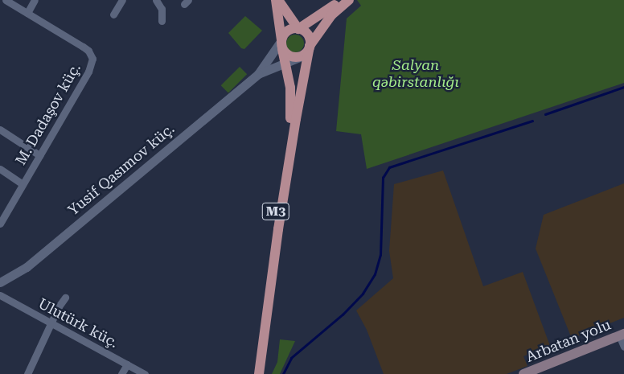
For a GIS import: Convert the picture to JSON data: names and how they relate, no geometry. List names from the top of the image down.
{
  "streets": {
    "main road": ["M3", "Arbatan yolu"],
    "street": ["M. Dadaşov küç.", "Yusif Qasımov küç.", "Ulutürk küç."]
  },
  "parks": ["Salyan qəbirstanlığı"]
}
